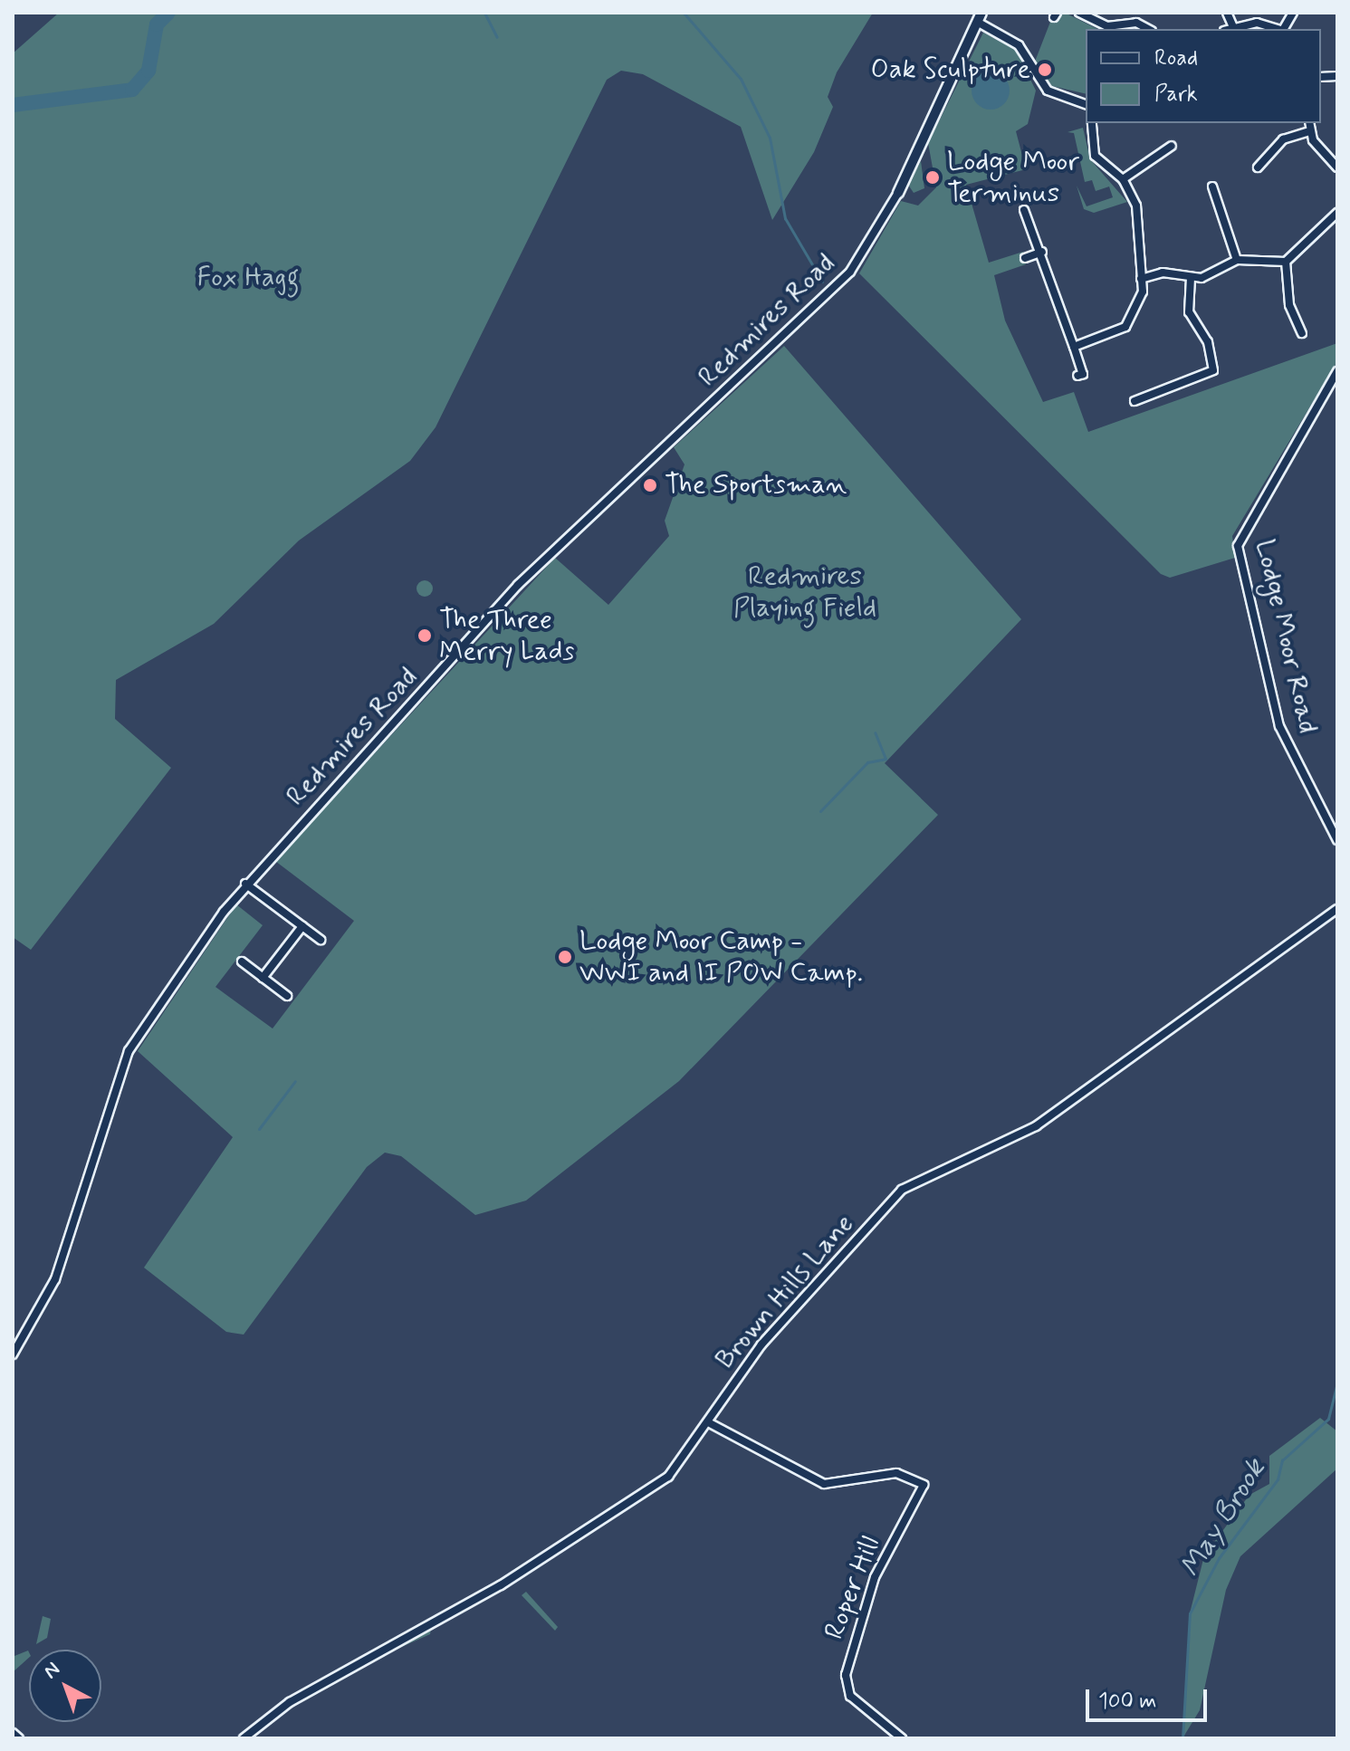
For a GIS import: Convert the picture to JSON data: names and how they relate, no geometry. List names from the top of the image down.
{
  "streets": {
    "street": [
      "Redmires Road",
      "Lodge Moor Road",
      "Brown Hills Lane",
      "Roper Hill"
    ]
  },
  "crossings": [
    ["Brown Hills Lane", "Roper Hill"]
  ],
  "water": ["May Brook"],
  "parks": ["Fox Hagg", "Redmires Playing Field"],
  "places": [
    "Oak Sculpture",
    "Lodge Moor Terminus",
    "The Sportsman",
    "The Three Merry Lads",
    "Lodge Moor Camp - WWI and II POW Camp."
  ],
  "legend": ["Road", "Park"],
  "scale_bar": "100 m",
  "north": "top left"
}
